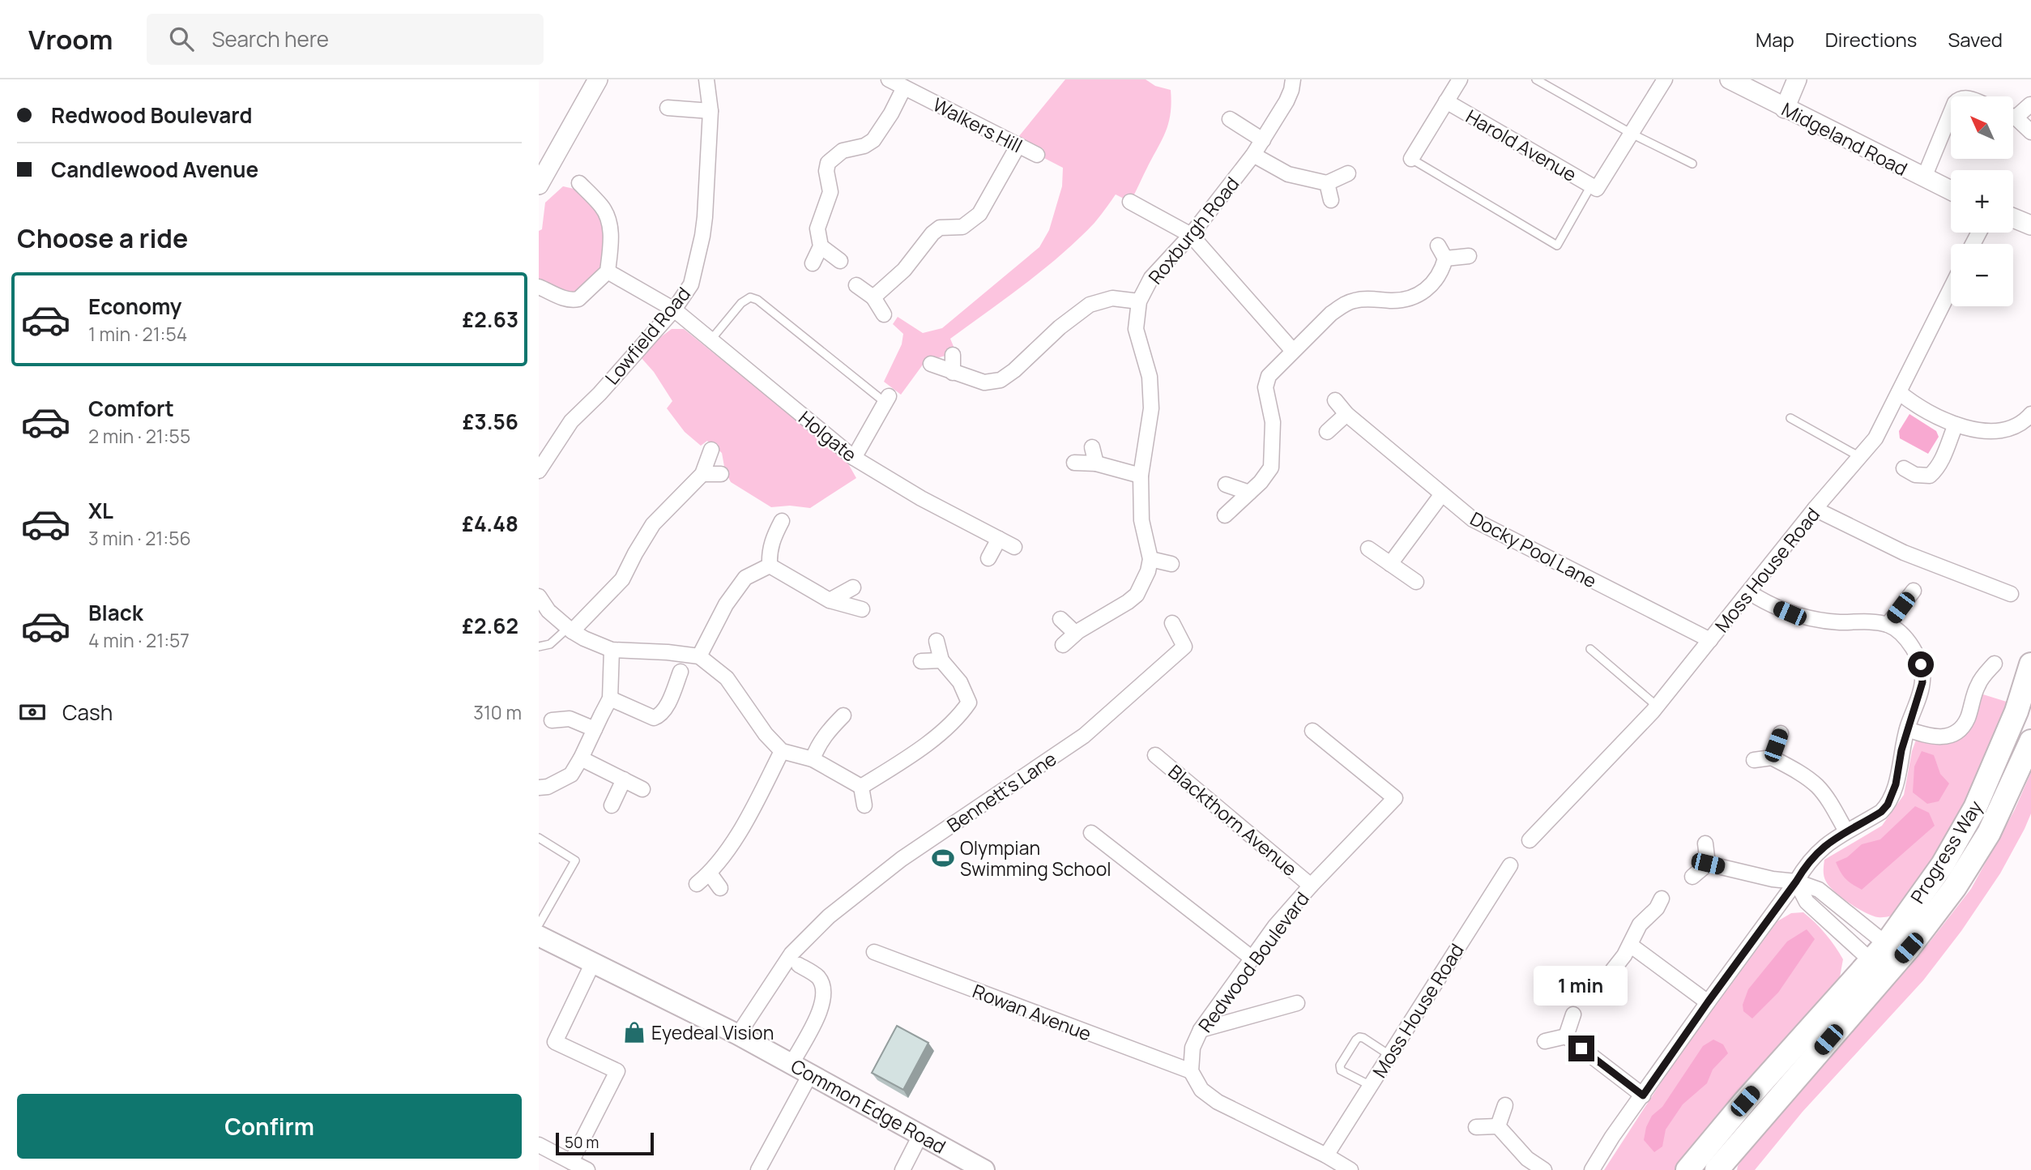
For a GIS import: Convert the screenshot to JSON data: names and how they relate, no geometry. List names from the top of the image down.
{
  "streets": {
    "main road": ["Progress Way", "Common Edge Road"],
    "street": [
      "Walkers Hill",
      "Midgeland Road",
      "Harold Avenue",
      "Roxburgh Road",
      "Lowfield Road",
      "Holgate",
      "Docky Pool Lane",
      "Moss House Road",
      "Bennett's Lane",
      "Blackthorn Avenue",
      "Redwood Boulevard",
      "Rowan Avenue"
    ]
  },
  "crossings": [
    ["Lowfield Road", "Holgate"],
    ["Docky Pool Lane", "Moss House Road"],
    ["Bennett's Lane", "Common Edge Road"],
    ["Blackthorn Avenue", "Redwood Boulevard"],
    ["Redwood Boulevard", "Rowan Avenue"]
  ],
  "places": {
    "sports": ["Olympian Swimming School"],
    "shop": ["Eyedeal Vision"]
  },
  "scale_bar": "50 m",
  "north": "top left",
  "page": {
    "header": "Vroom",
    "search": "Search here",
    "nav": ["Map", "Directions", "Saved"],
    "banner": ["Redwood Boulevard", "Candlewood Avenue"],
    "map_buttons": ["+", "−"],
    "heading": "Choose a ride",
    "list": [
      {
        "name": "Economy",
        "note": "1 min · 21:54",
        "value": "£2.63"
      },
      {
        "name": "Comfort",
        "note": "2 min · 21:55",
        "value": "£3.56"
      },
      {
        "name": "XL",
        "note": "3 min · 21:56",
        "value": "£4.48"
      },
      {
        "name": "Black",
        "note": "4 min · 21:57",
        "value": "£2.62"
      }
    ],
    "pay": ["Cash", "310 m"],
    "bubble": "1 min",
    "buttons": "Confirm",
    "scale": "50 m"
  }
}
